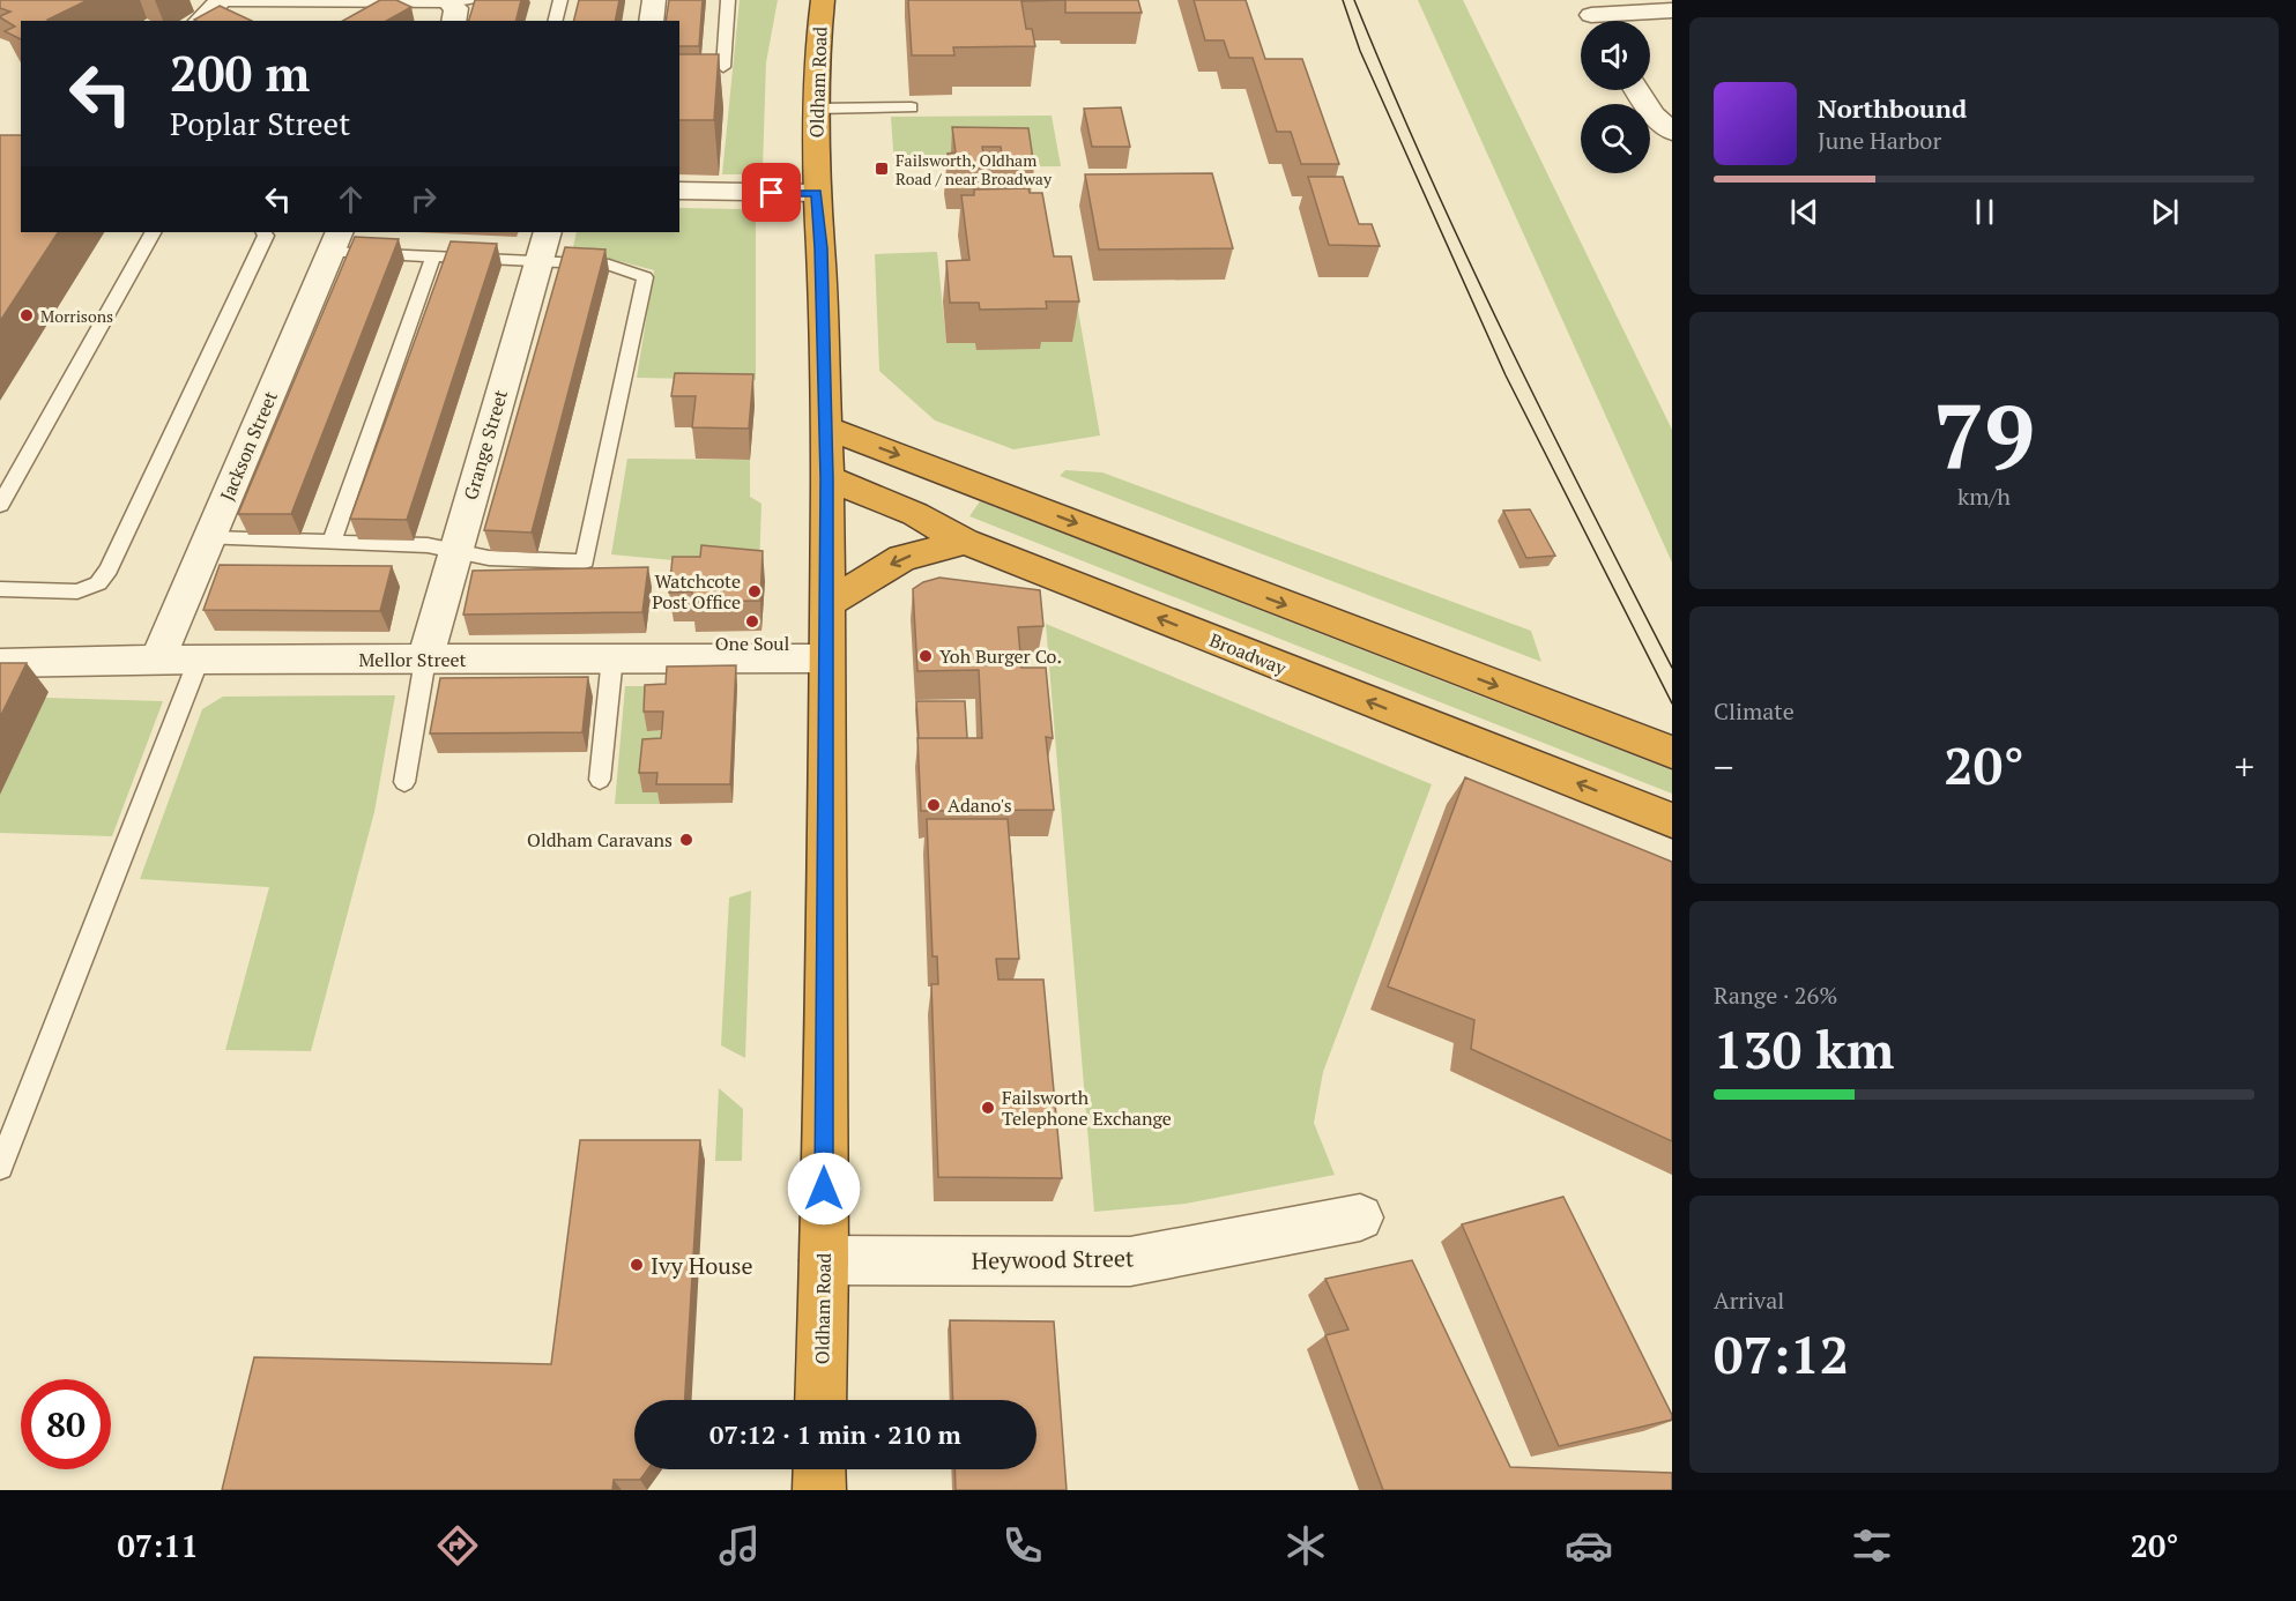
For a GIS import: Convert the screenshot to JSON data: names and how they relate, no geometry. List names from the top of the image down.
{
  "streets": {
    "highway": ["Oldham Road", "Broadway"],
    "street": [
      "Grange Street",
      "Jackson Street",
      "Mellor Street",
      "Heywood Street"
    ]
  },
  "crossings": [
    ["Oldham Road", "Broadway"],
    ["Oldham Road", "Mellor Street"],
    ["Oldham Road", "Heywood Street"],
    ["Grange Street", "Mellor Street"],
    ["Jackson Street", "Mellor Street"]
  ],
  "places": {
    "transit": ["Failsworth, Oldham Road / near Broadway"],
    "other": [
      "Morrisons",
      "Watchcote Post Office",
      "One Soul",
      "Yoh Burger Co.",
      "Adano's",
      "Oldham Caravans",
      "Failsworth Telephone Exchange",
      "Ivy House"
    ]
  },
  "page": {
    "turn": ["200 m", "Poplar Street"],
    "song": ["Northbound", "June Harbor"],
    "tile": [
      ["79", "km/h"],
      "Climate",
      ["Range · 26%", "130 km"],
      ["Arrival", "07:12"]
    ],
    "heat": ["−", "20°", "+"],
    "limit": "80",
    "trip": "07:12 · 1 min · 210 m",
    "tabs": ["07:11", "20°"]
  }
}
